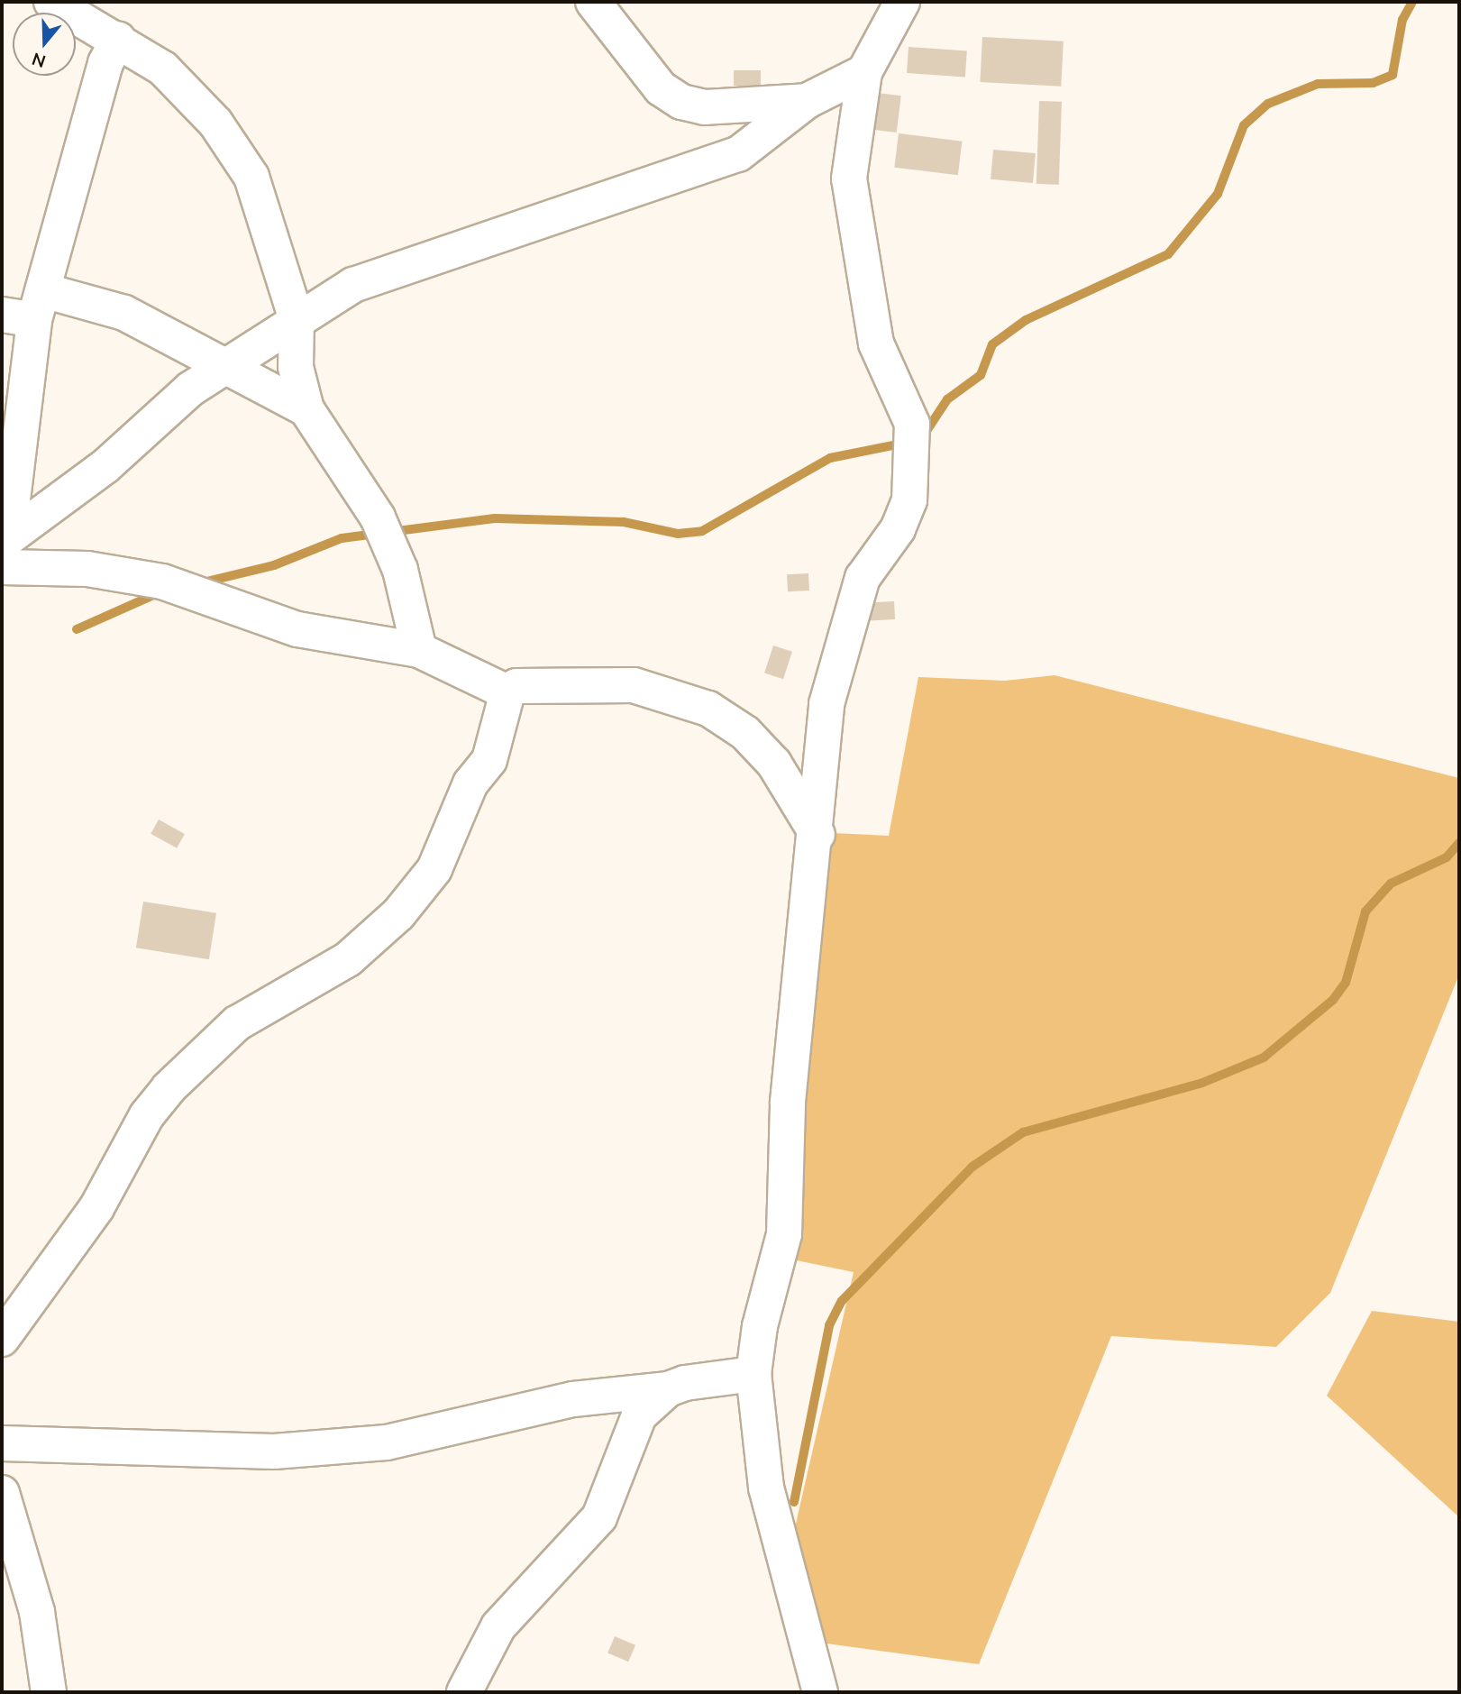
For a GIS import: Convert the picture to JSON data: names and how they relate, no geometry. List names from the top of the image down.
{
  "north": "bottom"
}
